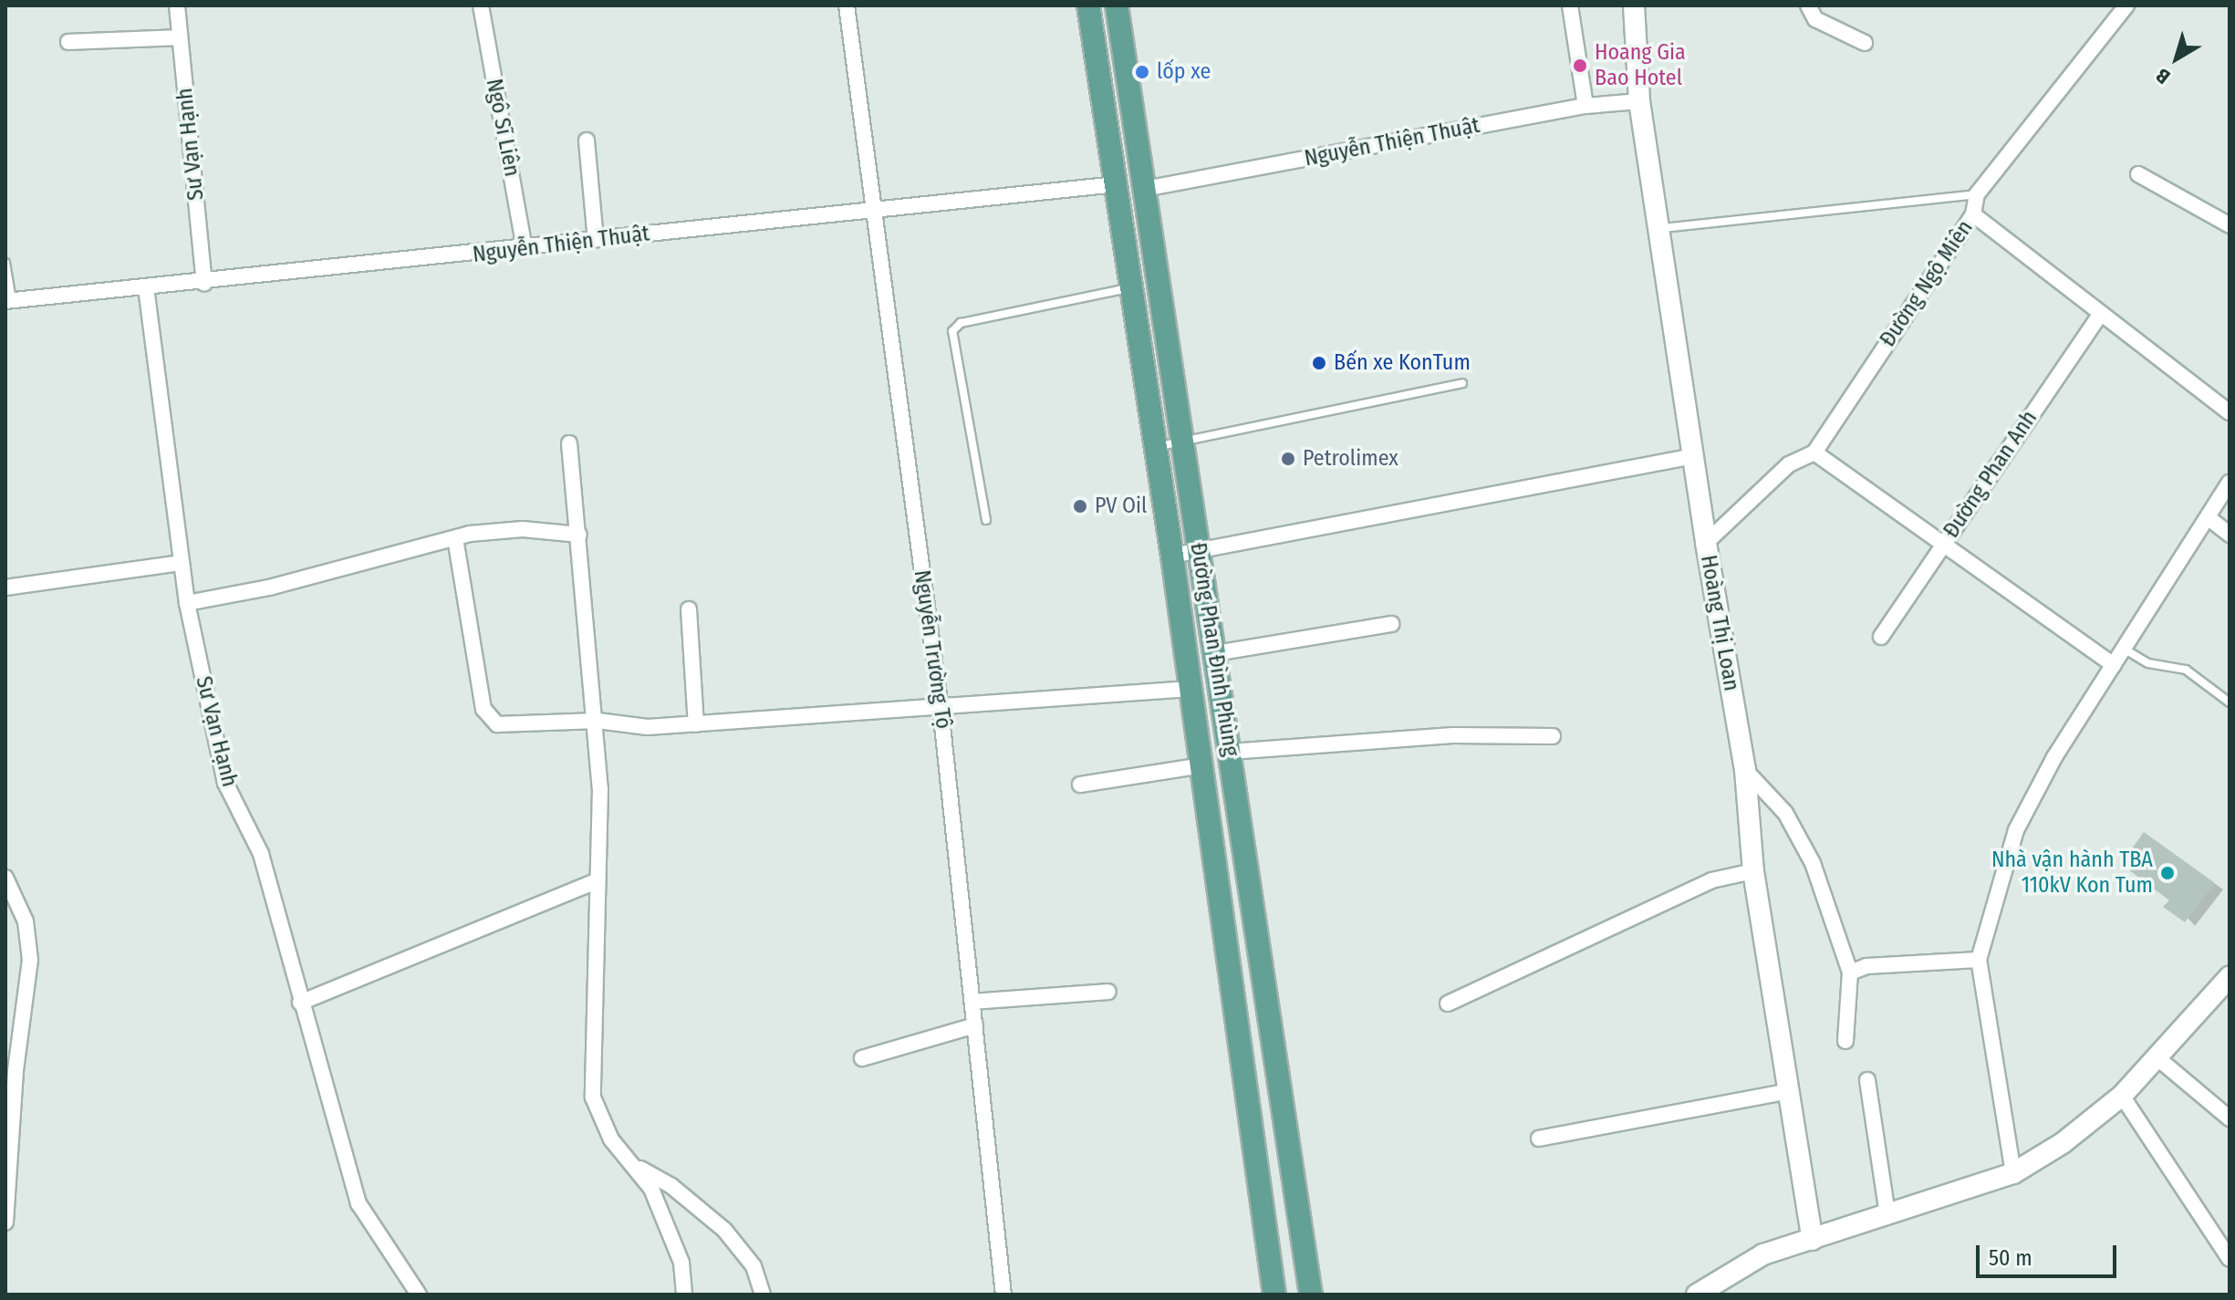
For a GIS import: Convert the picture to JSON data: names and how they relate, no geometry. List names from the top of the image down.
{
  "streets": {
    "main road": ["Đường Phan Đình Phùng"],
    "street": [
      "Ngô Sĩ Liên",
      "Nguyễn Thiện Thuật",
      "Sư Vạn Hạnh",
      "Đường Ngộ Miên",
      "Đường Phan Anh",
      "Hoàng Thị Loan",
      "Nguyễn Trường Tộ"
    ]
  },
  "crossings": [
    ["Ngô Sĩ Liên", "Nguyễn Thiện Thuật"],
    ["Nguyễn Thiện Thuật", "Sư Vạn Hạnh"],
    ["Nguyễn Thiện Thuật", "Hoàng Thị Loan"],
    ["Nguyễn Thiện Thuật", "Nguyễn Trường Tộ"],
    ["Nguyễn Thiện Thuật", "Đường Phan Đình Phùng"],
    ["Đường Ngộ Miên", "Hoàng Thị Loan"]
  ],
  "places": [
    "Hoang Gia Bao Hotel",
    "lốp xe",
    "Bến xe KonTum",
    "Petrolimex",
    "PV Oil",
    "Nhà vận hành TBA 110kV Kon Tum"
  ],
  "scale_bar": "50 m",
  "north": "bottom left"
}
